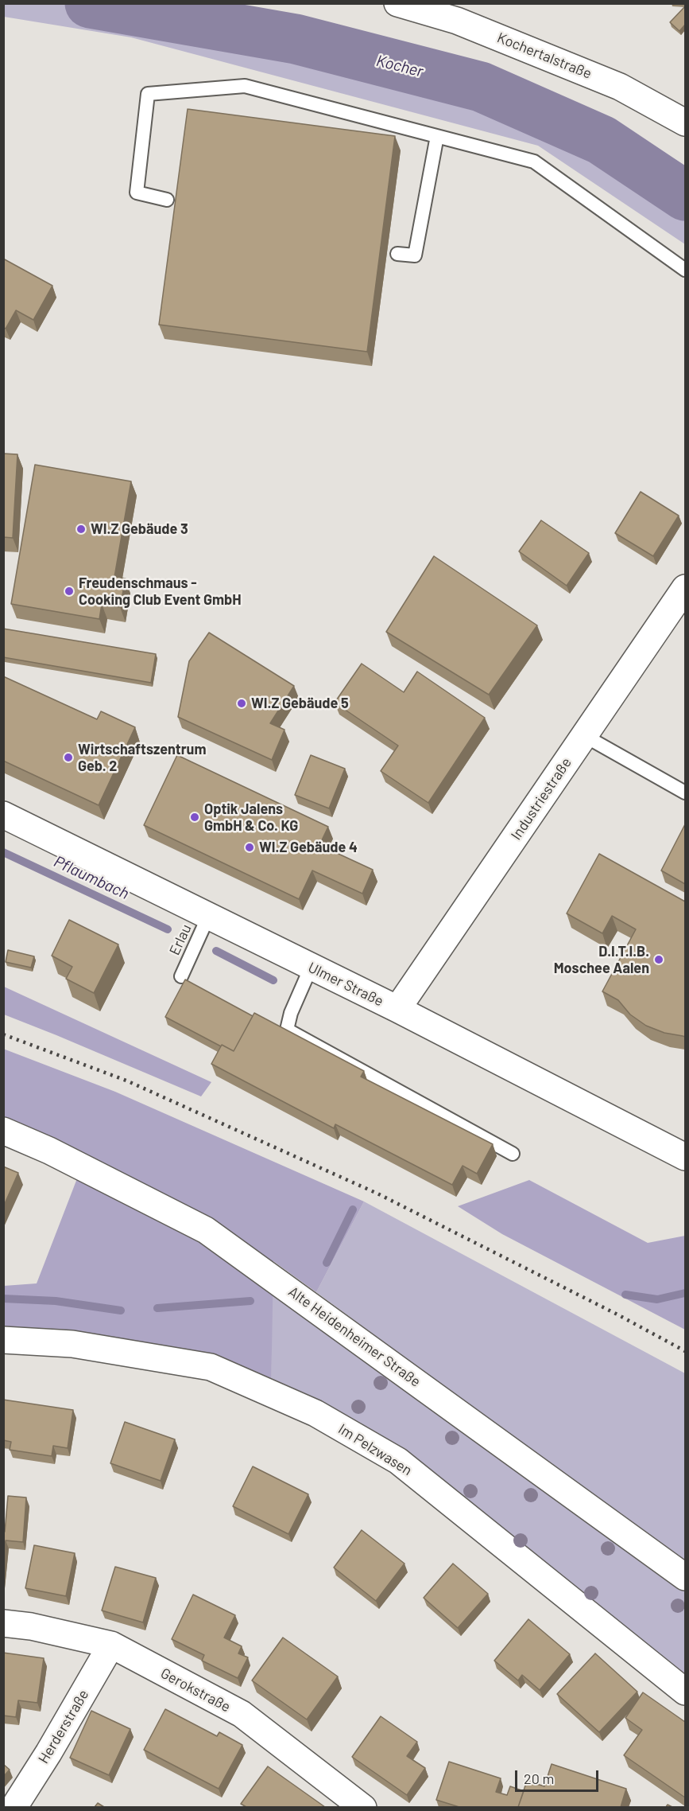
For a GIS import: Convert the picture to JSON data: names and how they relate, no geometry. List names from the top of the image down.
{
  "streets": {
    "street": [
      "Kochertalstraße",
      "Industriestraße",
      "Ulmer Straße",
      "Alte Heidenheimer Straße",
      "Im Pelzwasen",
      "Gerokstraße",
      "Herderstraße"
    ],
    "lane": ["Erlau"]
  },
  "crossings": [
    ["Industriestraße", "Ulmer Straße"],
    ["Erlau", "Ulmer Straße"],
    ["Gerokstraße", "Herderstraße"]
  ],
  "water": ["Kocher", "Pflaumbach"],
  "places": [
    "WI.Z Gebäude 3",
    "Freudenschmaus - Cooking Club Event GmbH",
    "WI.Z Gebäude 5",
    "Wirtschaftszentrum Geb. 2",
    "Optik Jalens GmbH & Co. KG",
    "WI.Z Gebäude 4",
    "D.I.T.I.B. Moschee Aalen"
  ],
  "scale_bar": "20 m"
}
